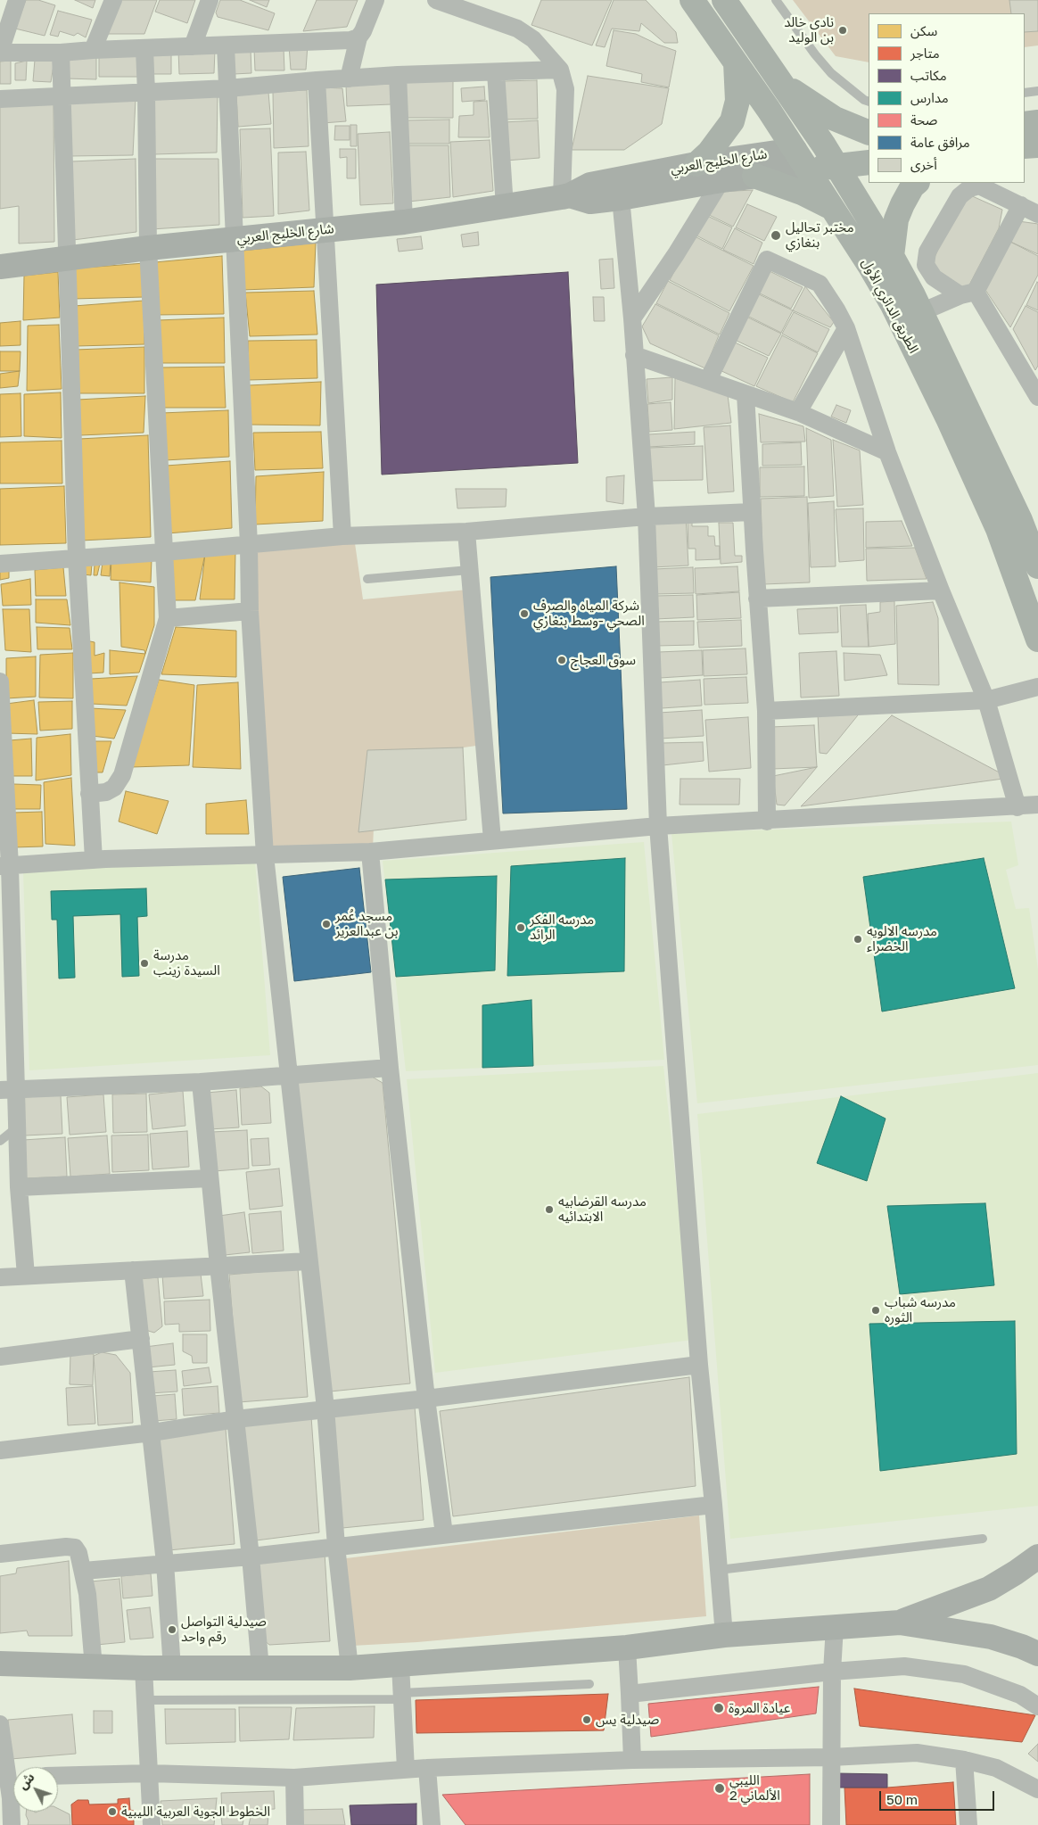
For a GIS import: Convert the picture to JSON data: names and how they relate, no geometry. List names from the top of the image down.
{
  "streets": {
    "main road": ["شارع الخليج العربي", "الطريق الدائري الأول"]
  },
  "crossings": [
    ["شارع الخليج العربي", "الطريق الدائري الأول"]
  ],
  "places": [
    "نادي خالد بن الوليد",
    "مختبر تحاليل بنغازي",
    "شركة المياه والصرف الصحي -وسط بنغازي",
    "سوق العجاج",
    "مسجد عُمر بن عبدالعزيز",
    "مدرسه الفكر الرائد",
    "مدرسه الالويه الخضراء",
    "مدرسة السيدة زينب",
    "مدرسه القرضابيه الابتدائيه",
    "مدرسه شباب الثوره",
    "صيدلية التواصل رقم واحد",
    "عيادة المروة",
    "صيدلية يس",
    "الليبي الألماني 2",
    "الخطوط الجوية العربية الليبية"
  ],
  "legend": [
    "سكن",
    "متاجر",
    "مكاتب",
    "مدارس",
    "صحة",
    "مرافق عامة",
    "أخرى"
  ],
  "scale_bar": "50 m",
  "north": "top left"
}
